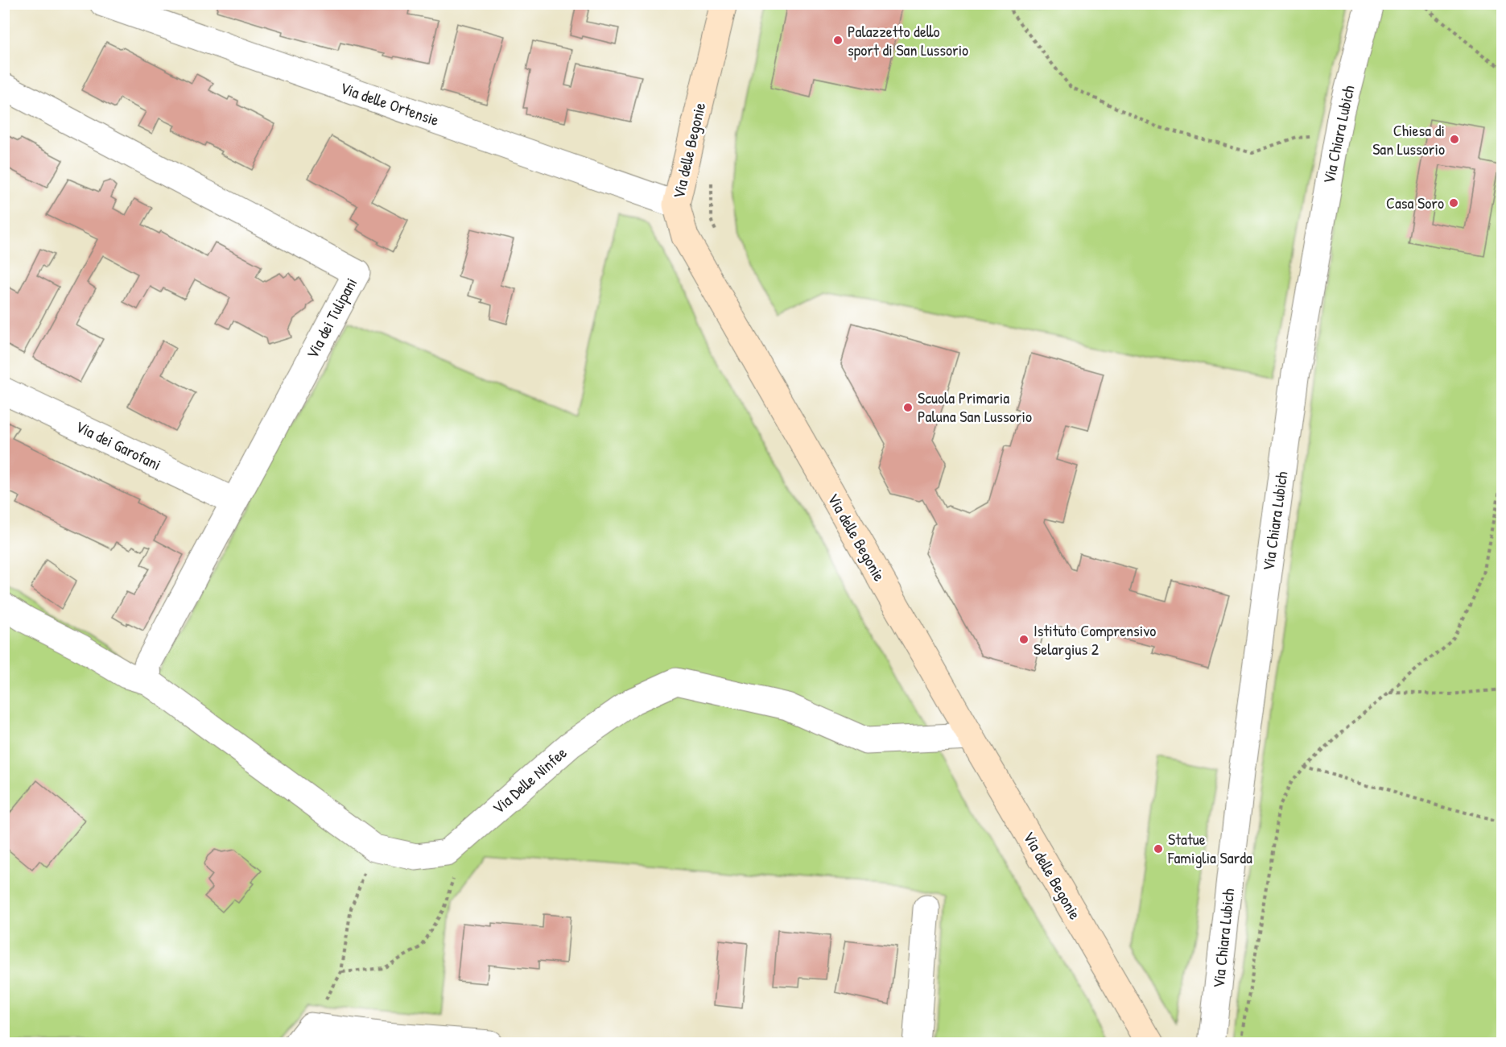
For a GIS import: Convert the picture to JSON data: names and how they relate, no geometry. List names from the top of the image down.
{
  "streets": {
    "street": [
      "Via delle Ortensie",
      "Via Chiara Lubich",
      "Via delle Begonie",
      "Via dei Tulipani",
      "Via dei Garofani",
      "Via Delle Ninfee"
    ]
  },
  "crossings": [
    ["Via delle Ortensie", "Via delle Begonie"],
    ["Via delle Begonie", "Via Delle Ninfee"],
    ["Via dei Tulipani", "Via dei Garofani"]
  ],
  "places": [
    "Palazzetto dello sport di San Lussorio",
    "Chiesa di San Lussorio",
    "Casa Soro",
    "Scuola Primaria Paluna San Lussorio",
    "Istituto Comprensivo Selargius 2",
    "Statue Famiglia Sarda"
  ]
}
